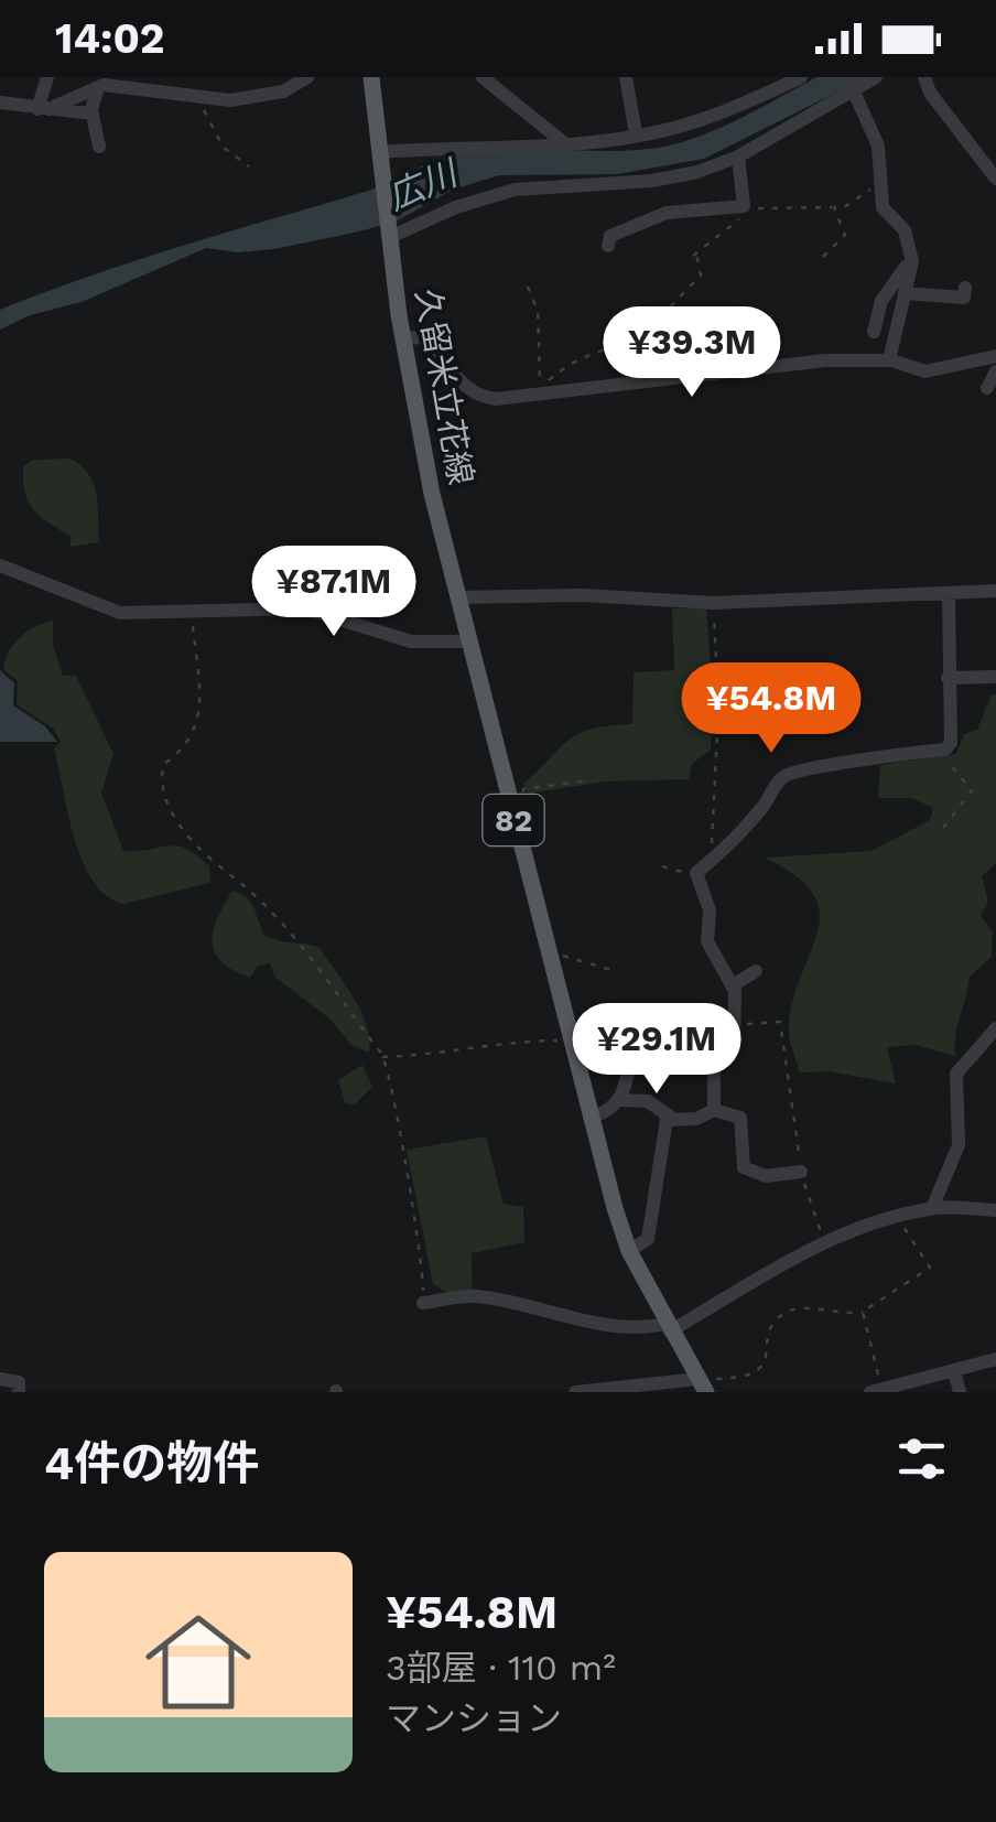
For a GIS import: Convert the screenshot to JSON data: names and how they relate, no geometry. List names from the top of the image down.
{
  "streets": {
    "main road": ["久留米立花線", "82"]
  },
  "water": ["広川"],
  "page": {
    "status": "14:02",
    "price": [
      "¥39.3M",
      "¥87.1M",
      "¥54.8M",
      "¥29.1M"
    ],
    "heading": "4件の物件",
    "list": [
      {
        "name": "¥54.8M",
        "note": "3部屋 · 110 m² · マンション"
      }
    ]
  }
}
